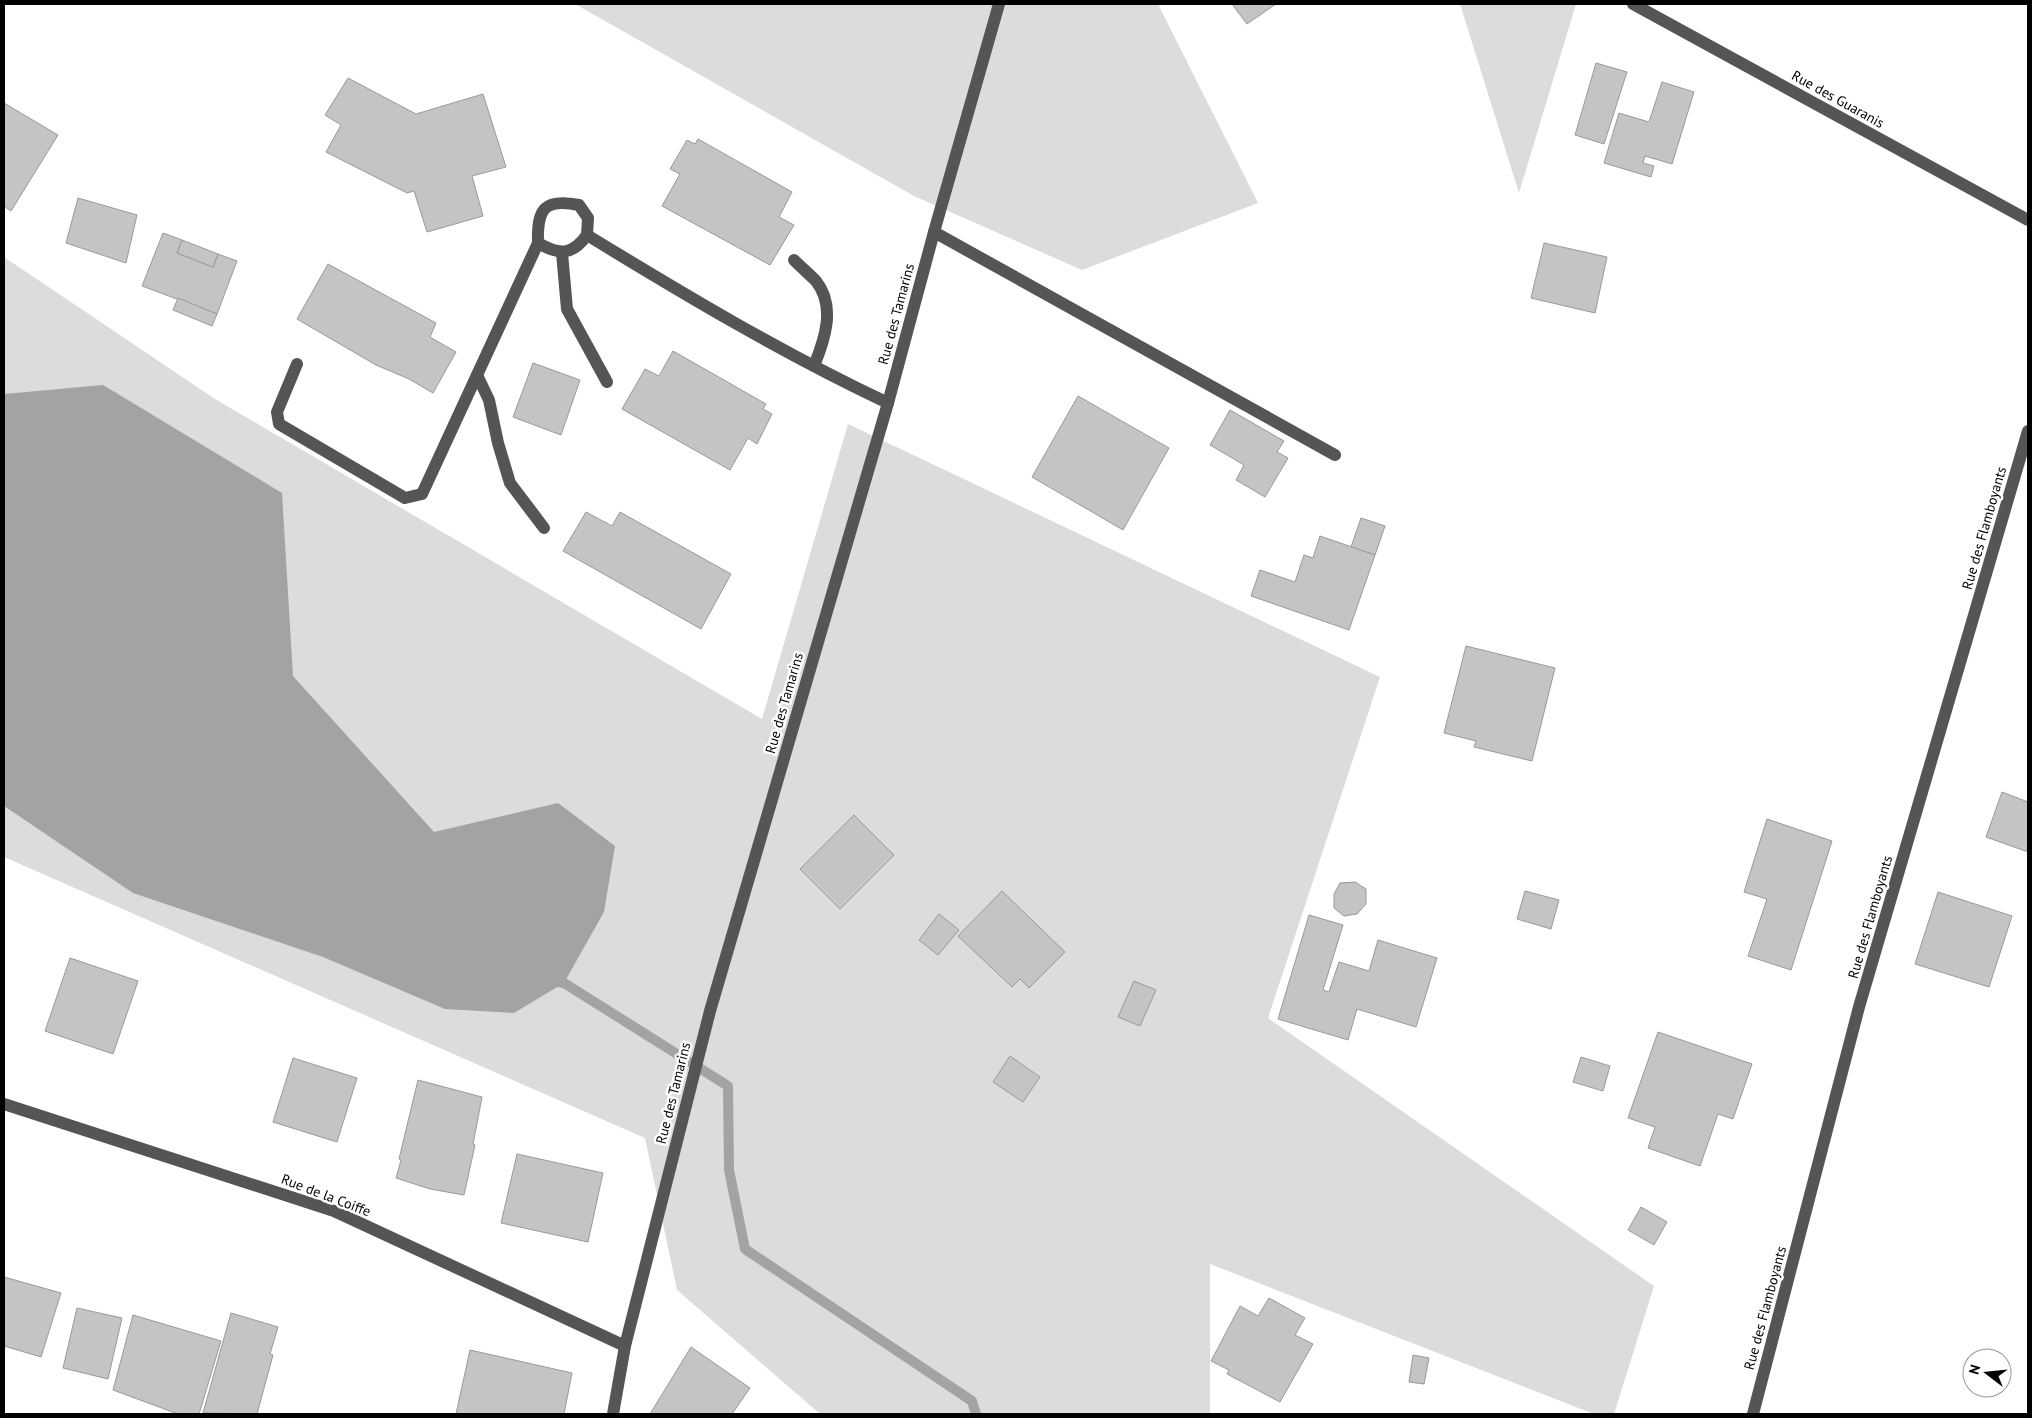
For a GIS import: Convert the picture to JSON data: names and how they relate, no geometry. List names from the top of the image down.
{
  "streets": {
    "street": [
      "Rue des Guaranis",
      "Rue des Tamarins",
      "Rue des Flamboyants",
      "Rue de la Coiffe"
    ]
  },
  "crossings": [
    ["Rue des Tamarins", "Rue de la Coiffe"]
  ],
  "north": "left"
}
